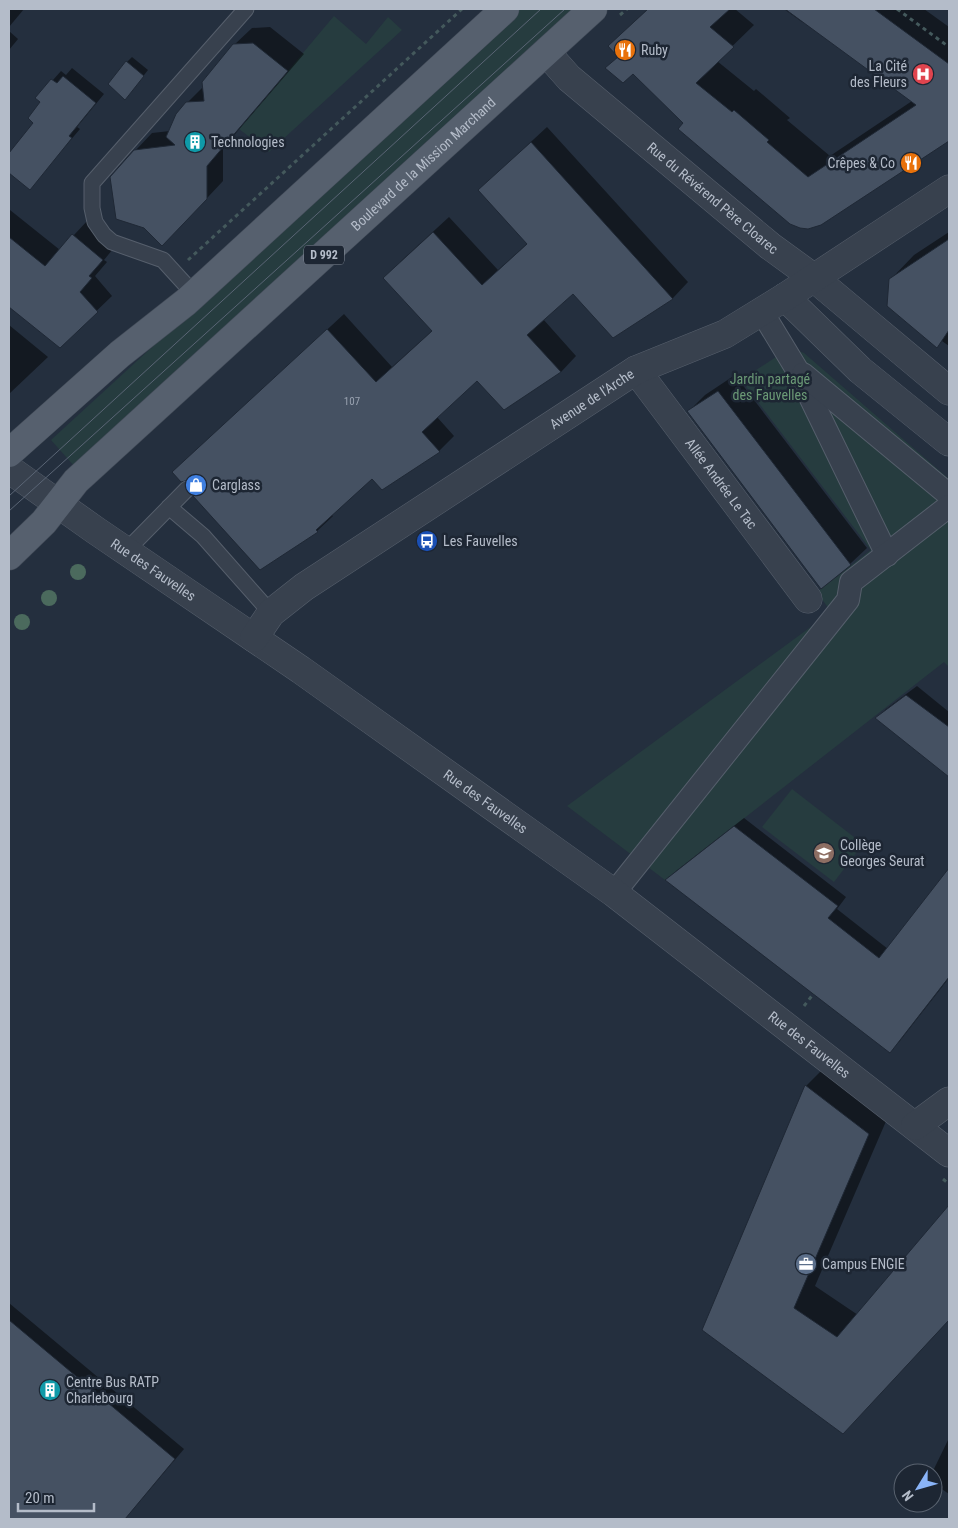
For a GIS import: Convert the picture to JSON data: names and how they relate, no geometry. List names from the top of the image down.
{
  "streets": {
    "main road": ["Boulevard de la Mission Marchand", "D 992"],
    "street": [
      "Rue du Révérend Père Cloarec",
      "Avenue de l'Arche",
      "Allée Andrée Le Tac",
      "Rue des Fauvelles"
    ]
  },
  "crossings": [
    ["Boulevard de la Mission Marchand", "Rue du Révérend Père Cloarec"],
    ["Boulevard de la Mission Marchand", "D 992"],
    ["Boulevard de la Mission Marchand", "Rue des Fauvelles"],
    ["Rue du Révérend Père Cloarec", "Avenue de l'Arche"],
    ["D 992", "Rue des Fauvelles"],
    ["Avenue de l'Arche", "Allée Andrée Le Tac"],
    ["Avenue de l'Arche", "Rue des Fauvelles"]
  ],
  "parks": ["Jardin partagé des Fauvelles"],
  "places": {
    "restaurant": ["Ruby", "Crêpes & Co"],
    "hospital": ["La Cité des Fleurs"],
    "building": ["Technologies", "Centre Bus RATP Charlebourg"],
    "shop": ["Carglass"],
    "bus stop": ["Les Fauvelles"],
    "school or university": ["Collège Georges Seurat"],
    "office": ["Campus ENGIE"]
  },
  "house_numbers": ["107"],
  "scale_bar": "20 m",
  "north": "bottom left"
}
